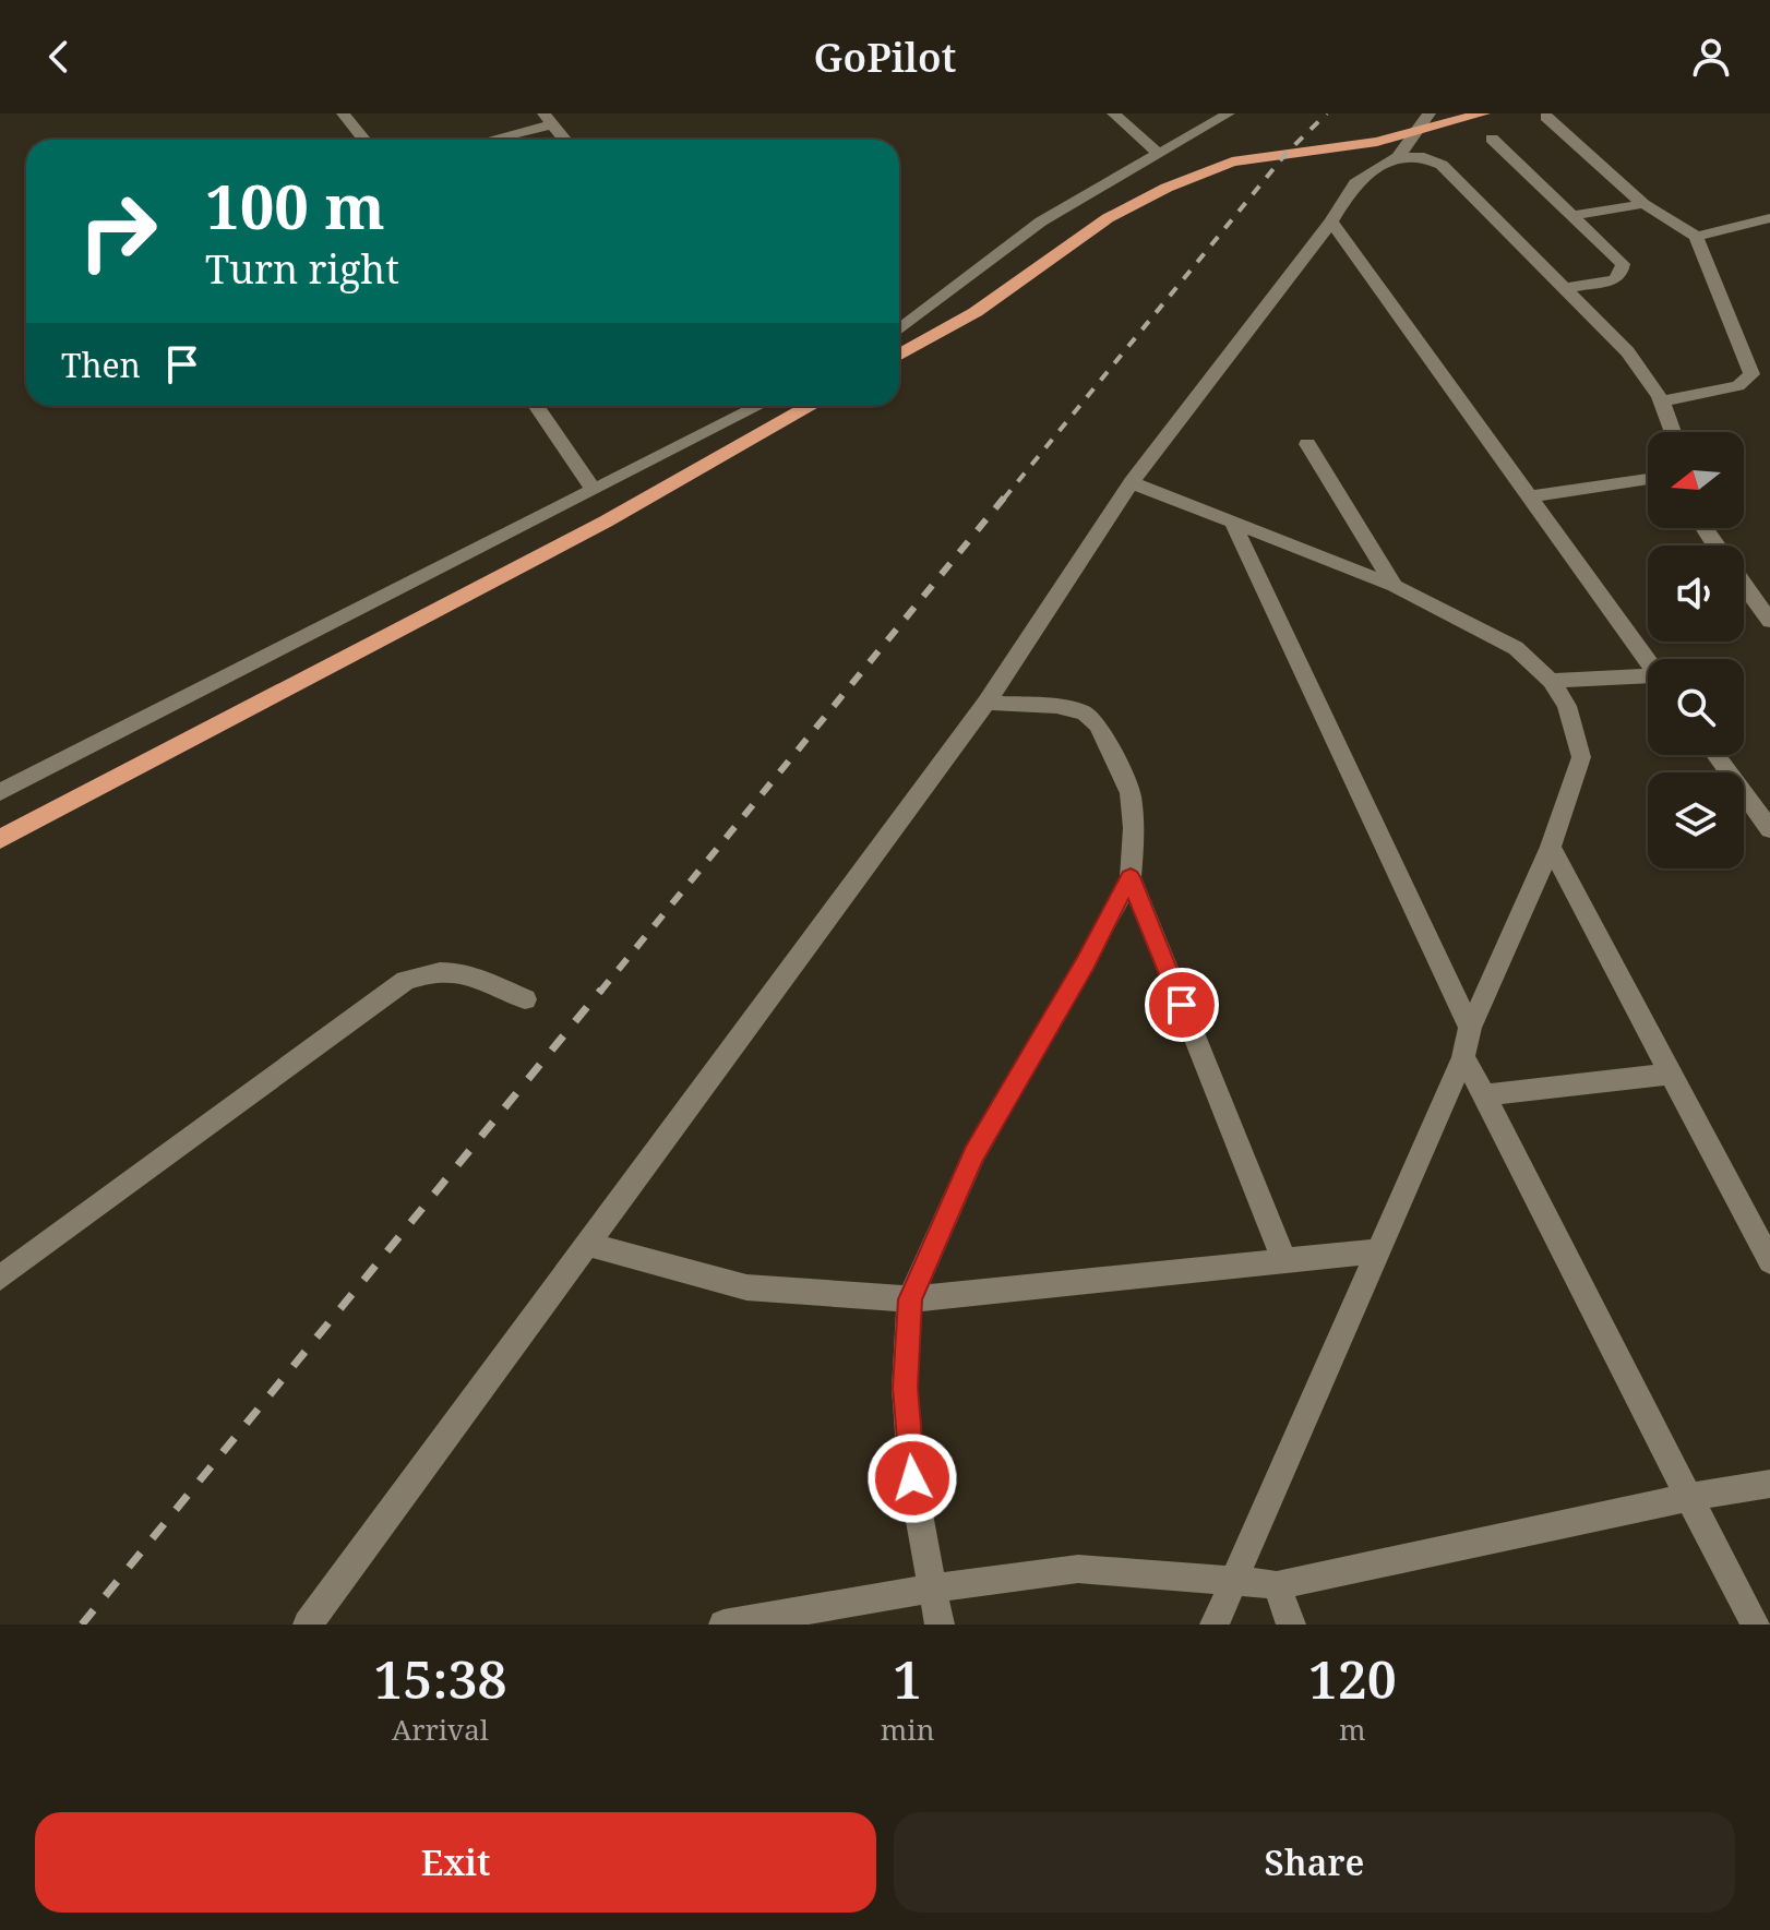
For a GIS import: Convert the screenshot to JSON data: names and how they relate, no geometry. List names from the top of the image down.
{
  "north": "left",
  "page": {
    "header": "GoPilot",
    "turn": ["100 m", "Turn right"],
    "then": "Then",
    "eta": [
      "15:38",
      "Arrival",
      "1",
      "min",
      "120",
      "m"
    ],
    "buttons": ["Exit", "Share"]
  }
}
